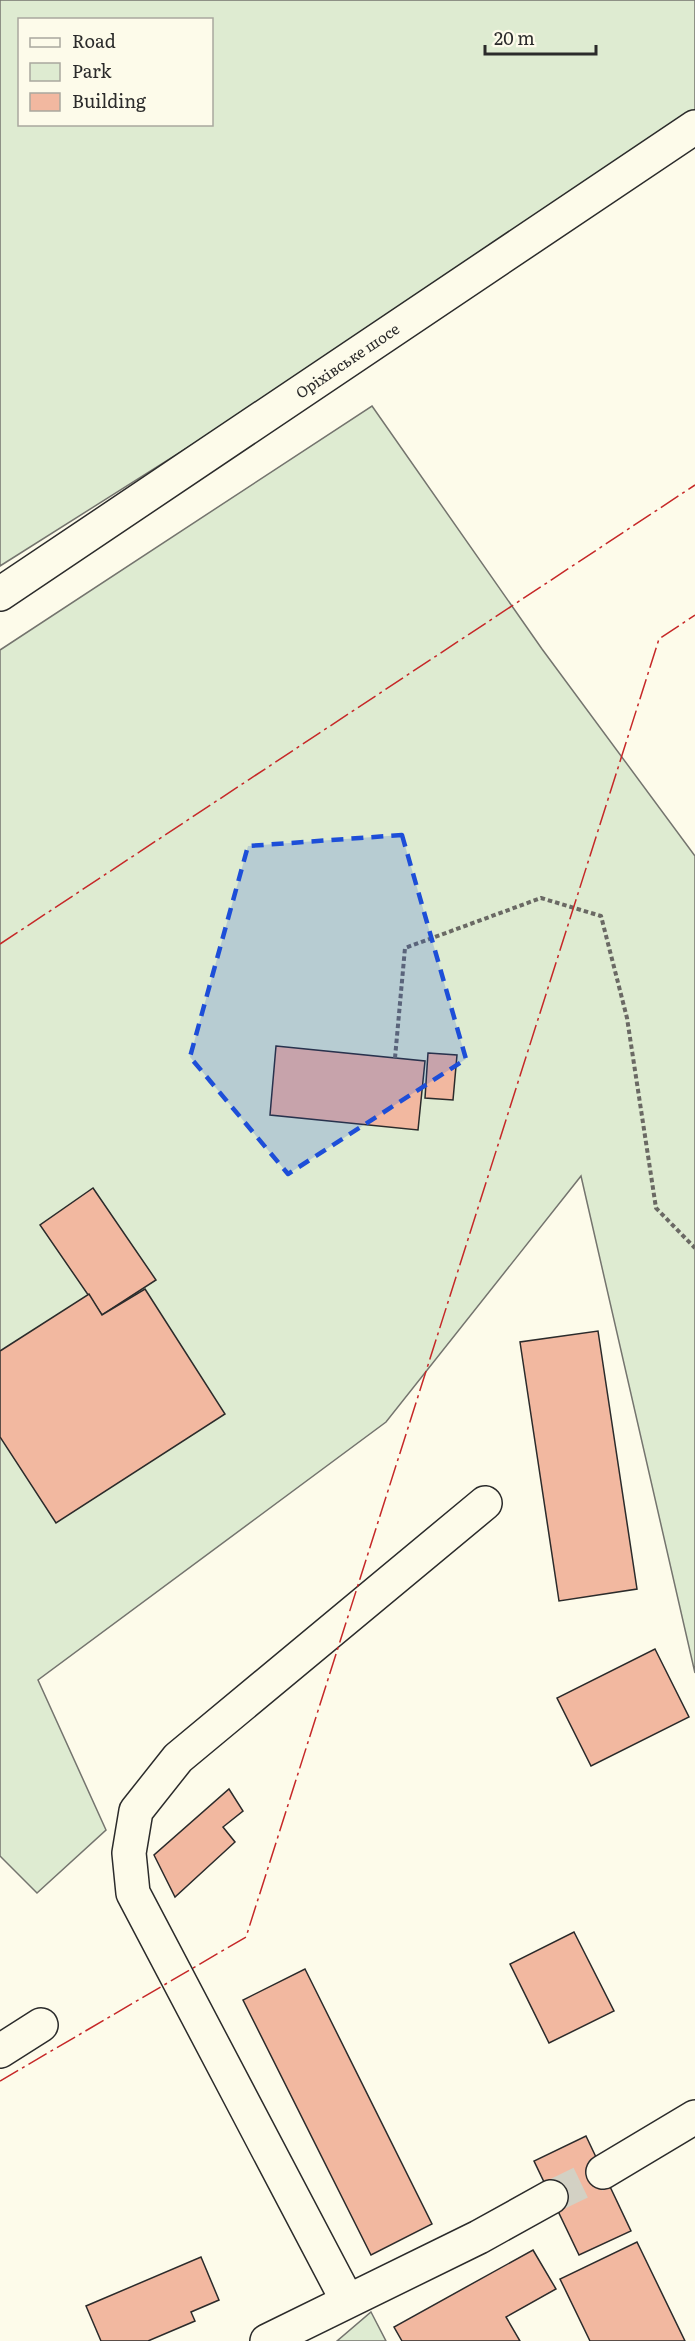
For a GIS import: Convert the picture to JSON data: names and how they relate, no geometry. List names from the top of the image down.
{
  "streets": {
    "main road": ["Оріхівське шосе"]
  },
  "legend": ["Road", "Park", "Building"],
  "scale_bar": "20 m"
}
